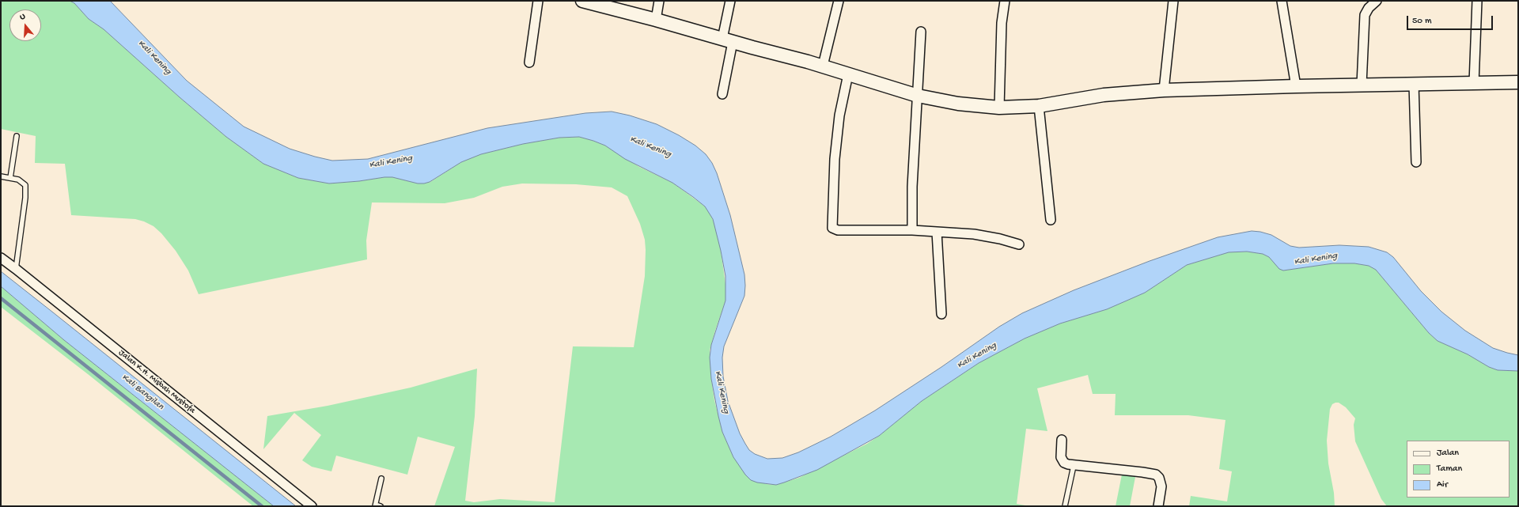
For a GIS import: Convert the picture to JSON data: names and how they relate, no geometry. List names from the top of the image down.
{
  "streets": {
    "street": ["Jalan K.H. Misbah Mustofa"]
  },
  "water": ["Kali Kening", "Kali Bangilan"],
  "legend": ["Jalan", "Taman", "Air"],
  "scale_bar": "50 m",
  "north": "top"
}
